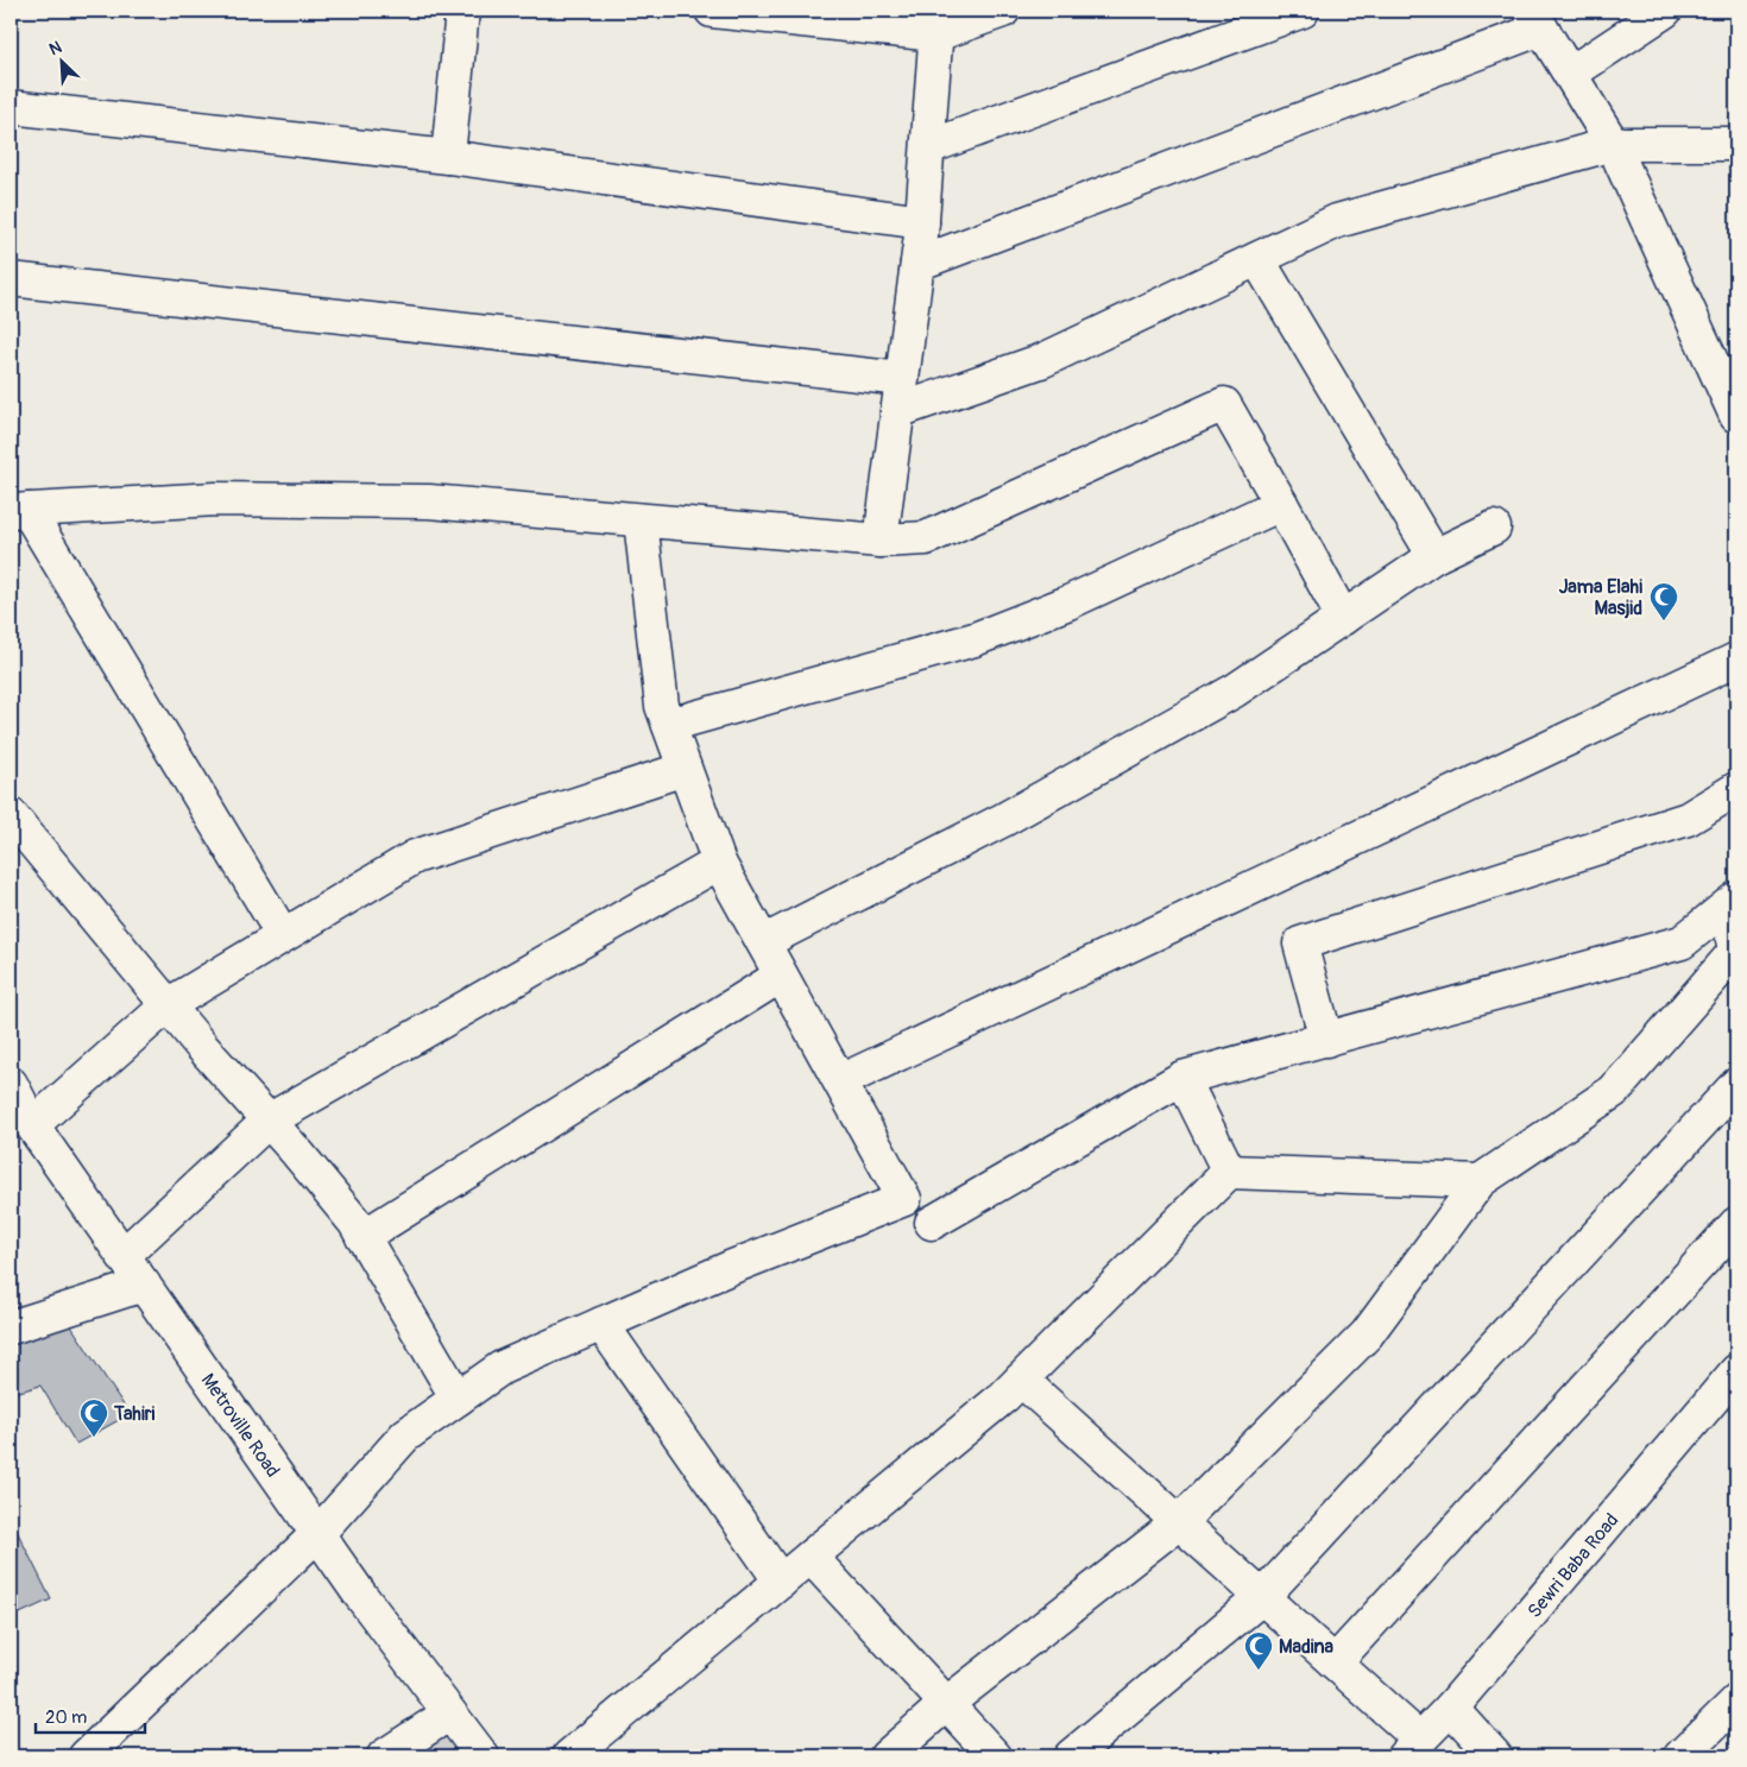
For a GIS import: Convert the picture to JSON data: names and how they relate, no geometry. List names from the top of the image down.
{
  "streets": {
    "street": ["Metroville Road", "Sewri Baba Road"]
  },
  "places": {
    "mosque": ["Jama Elahi Masjid", "Tahiri", "Madina"]
  },
  "scale_bar": "20 m",
  "north": "top left"
}
